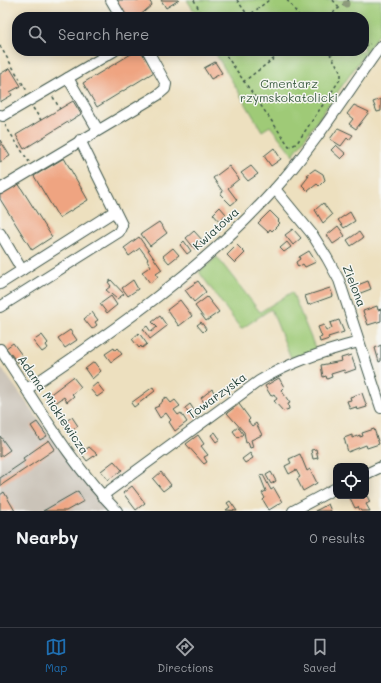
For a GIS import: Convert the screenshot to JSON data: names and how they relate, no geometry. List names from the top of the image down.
{
  "streets": {
    "street": [
      "Kwiatowa",
      "Zielona",
      "Towarzyska",
      "Adama Mickiewicza"
    ]
  },
  "crossings": [
    ["Kwiatowa", "Zielona"],
    ["Kwiatowa", "Adama Mickiewicza"],
    ["Zielona", "Towarzyska"],
    ["Towarzyska", "Adama Mickiewicza"]
  ],
  "parks": ["Cmentarz rzymskokatolicki"],
  "page": {
    "search": "Search here",
    "heading": ["Nearby", "0 results"],
    "nav": ["Map", "Directions", "Saved"]
  }
}
